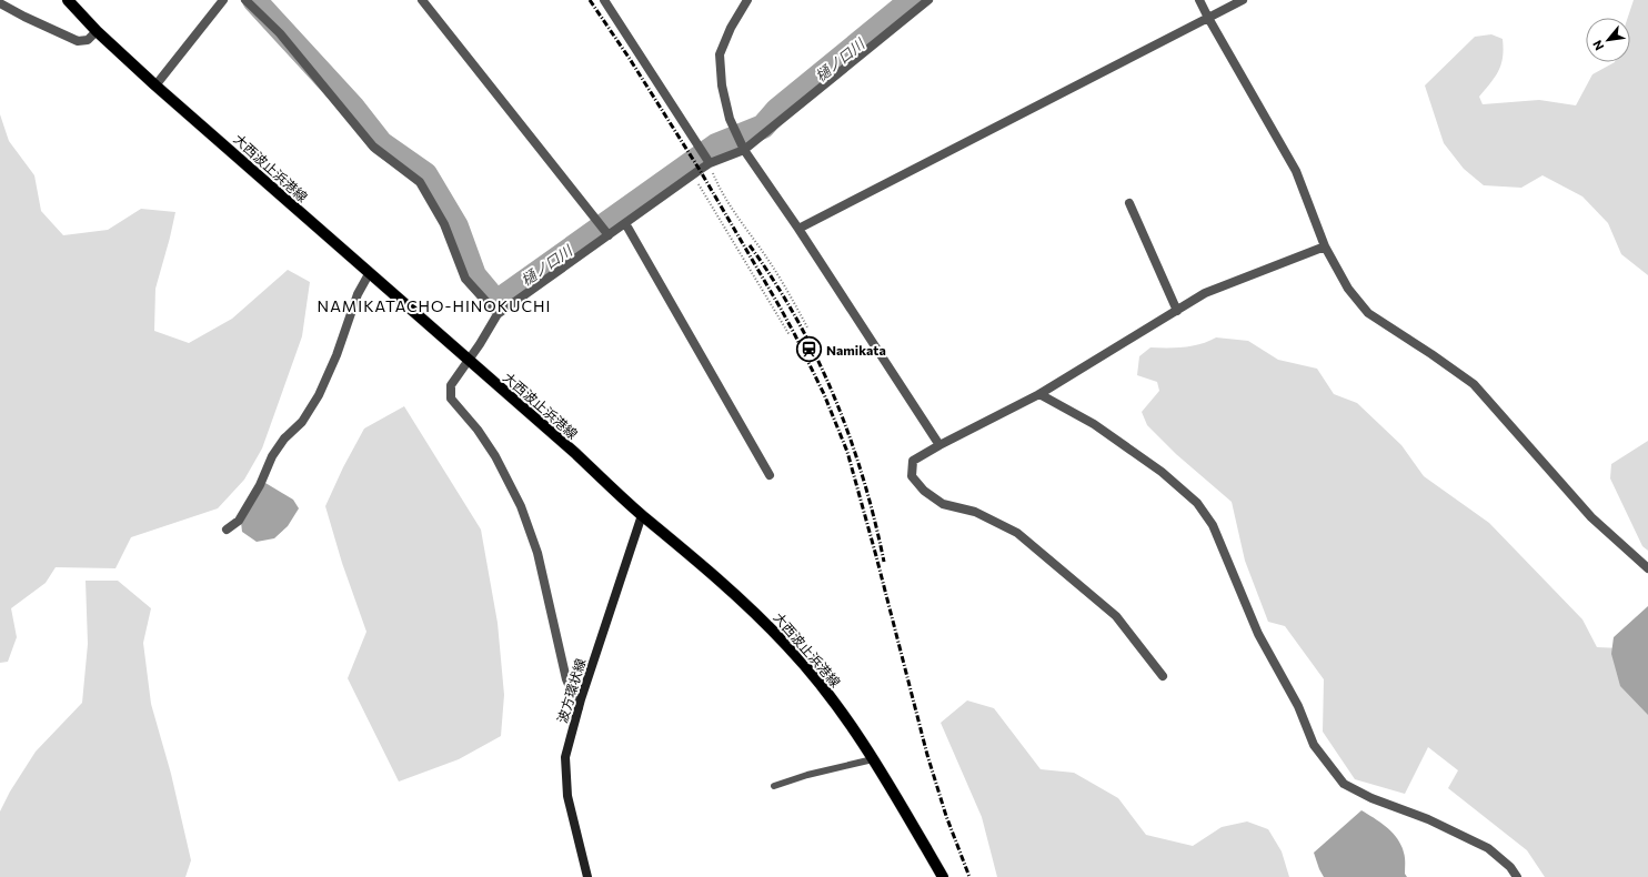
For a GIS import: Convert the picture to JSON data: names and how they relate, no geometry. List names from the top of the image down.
{
  "streets": {
    "main road": ["大西波止浜港線", "波方環状線"]
  },
  "crossings": [
    ["大西波止浜港線", "波方環状線"]
  ],
  "districts": ["NAMIKATACHO-HINOKUCHI"],
  "water": ["樋ノ口川"],
  "places": {
    "station": ["Namikata"]
  },
  "north": "bottom left"
}
